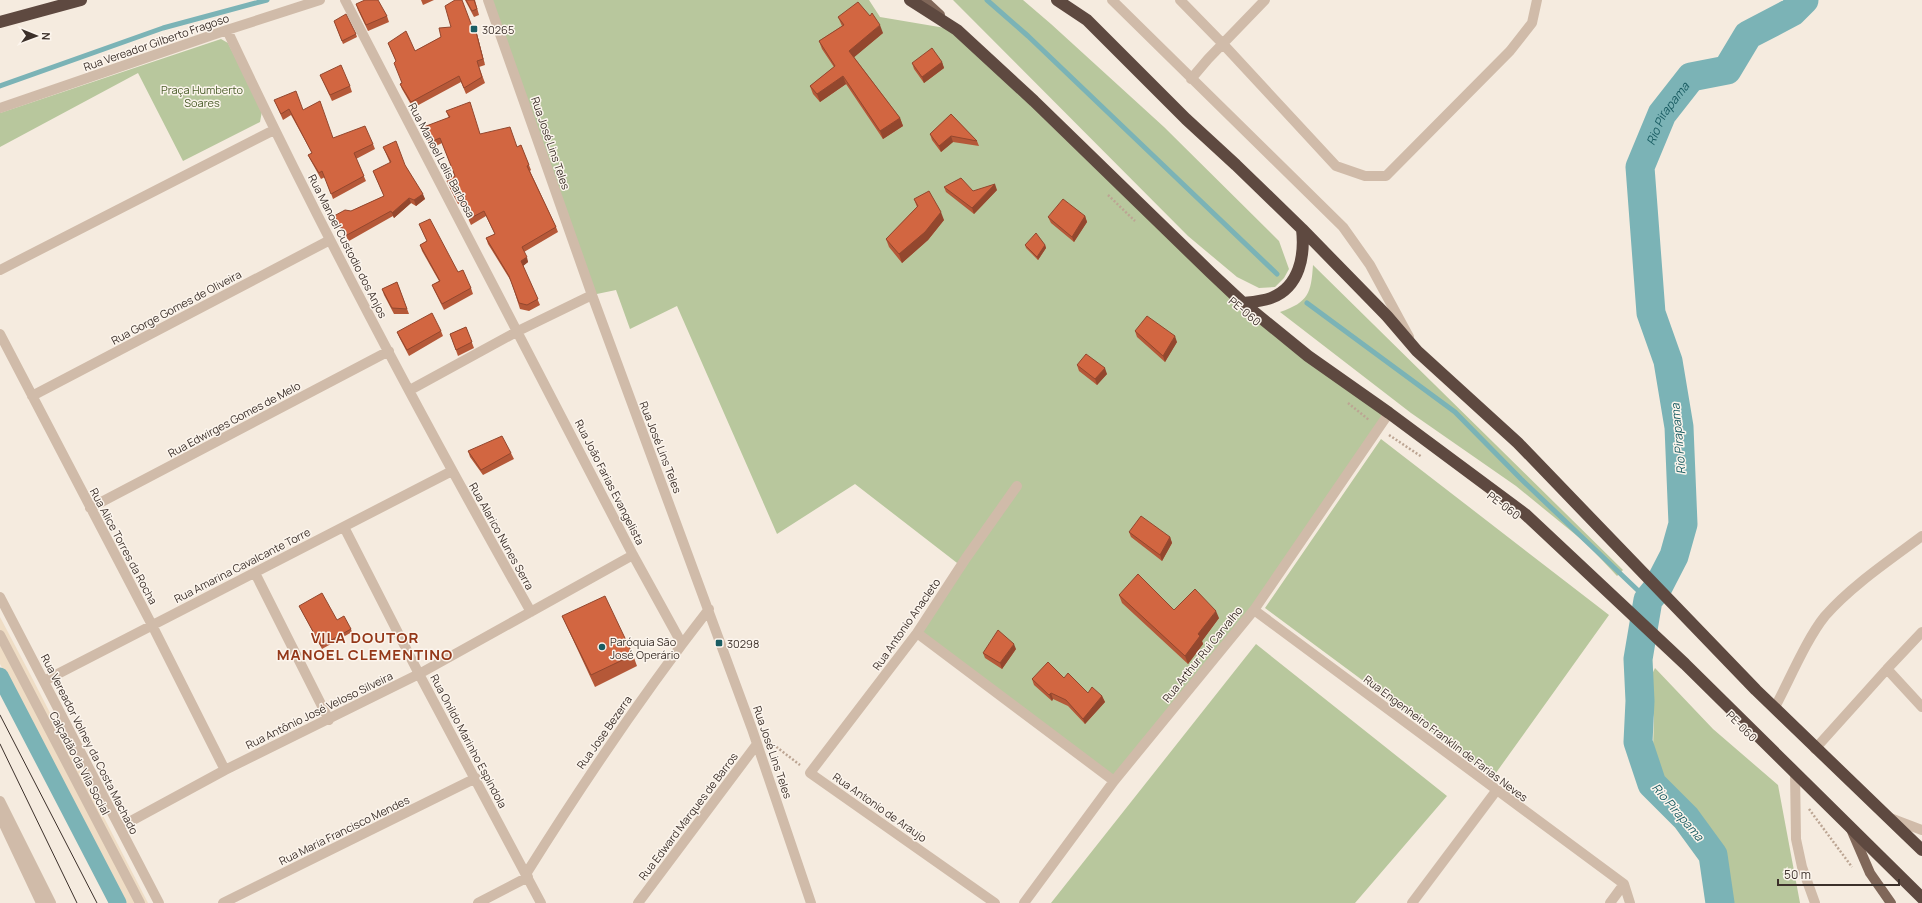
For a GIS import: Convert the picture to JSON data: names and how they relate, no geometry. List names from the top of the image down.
{
  "streets": {
    "highway": ["PE-060"],
    "street": [
      "Rua Vereador Gilberto Fragoso",
      "Rua José Lins Teles",
      "Rua Manoel Lelis Barbosa",
      "Rua Manoel Custodio dos Anjos",
      "Rua Gorge Gomes de Oliveira",
      "Rua Edwirges Gomes de Melo",
      "Rua João Farias Evangelista",
      "Rua Alarico Nunes Serra",
      "Rua Alice Torres da Rocha",
      "Rua Amarina Cavalcante Torre",
      "Rua Antonio Anacleto",
      "Rua Arthur Rui Carvalho",
      "Rua Antônio José Veloso Silveira",
      "Rua Jose Bezerra",
      "Rua Engenheiro Franklin de Farias Neves",
      "Rua Onildo Marinho Espindola",
      "Rua Vereador Volney da Costa Machado",
      "Calçadão da Vila Social",
      "Rua Antonio de Araujo",
      "Rua Edward Marques de Barros",
      "Rua Maria Francisco Mendes"
    ]
  },
  "crossings": [
    ["Rua Vereador Gilberto Fragoso", "Rua Manoel Custodio dos Anjos"],
    ["Rua José Lins Teles", "Rua Jose Bezerra"],
    ["Rua José Lins Teles", "Rua Edward Marques de Barros"],
    ["Rua Manoel Lelis Barbosa", "Rua João Farias Evangelista"],
    ["Rua Manoel Custodio dos Anjos", "Rua Gorge Gomes de Oliveira"],
    ["Rua Manoel Custodio dos Anjos", "Rua Edwirges Gomes de Melo"],
    ["Rua Manoel Custodio dos Anjos", "Rua Alarico Nunes Serra"],
    ["Rua Manoel Custodio dos Anjos", "Rua Amarina Cavalcante Torre"],
    ["Rua Gorge Gomes de Oliveira", "Rua Alice Torres da Rocha"],
    ["PE-060", "Rua Arthur Rui Carvalho"],
    ["Rua Edwirges Gomes de Melo", "Rua Alice Torres da Rocha"],
    ["Rua João Farias Evangelista", "Rua Antônio José Veloso Silveira"],
    ["Rua João Farias Evangelista", "Rua Jose Bezerra"],
    ["Rua Alarico Nunes Serra", "Rua Amarina Cavalcante Torre"],
    ["Rua Alarico Nunes Serra", "Rua Antônio José Veloso Silveira"],
    ["Rua Alice Torres da Rocha", "Rua Amarina Cavalcante Torre"],
    ["Rua Alice Torres da Rocha", "Rua Antônio José Veloso Silveira"],
    ["Rua Amarina Cavalcante Torre", "Rua Onildo Marinho Espindola"],
    ["Rua Amarina Cavalcante Torre", "Rua Vereador Volney da Costa Machado"],
    ["Rua Antonio Anacleto", "Rua Antonio de Araujo"],
    ["Rua Arthur Rui Carvalho", "Rua Engenheiro Franklin de Farias Neves"],
    ["Rua Antônio José Veloso Silveira", "Rua Onildo Marinho Espindola"],
    ["Rua Antônio José Veloso Silveira", "Rua Vereador Volney da Costa Machado"],
    ["Rua Jose Bezerra", "Rua Onildo Marinho Espindola"],
    ["Rua Onildo Marinho Espindola", "Rua Maria Francisco Mendes"]
  ],
  "districts": ["VILA DOUTOR MANOEL CLEMENTINO"],
  "water": ["Rio Pirapama"],
  "parks": ["Praça Humberto Soares"],
  "places": {
    "transit": ["30265", "30298"],
    "other": ["Paróquia São José Operário"]
  },
  "scale_bar": "50 m",
  "north": "right"
}
